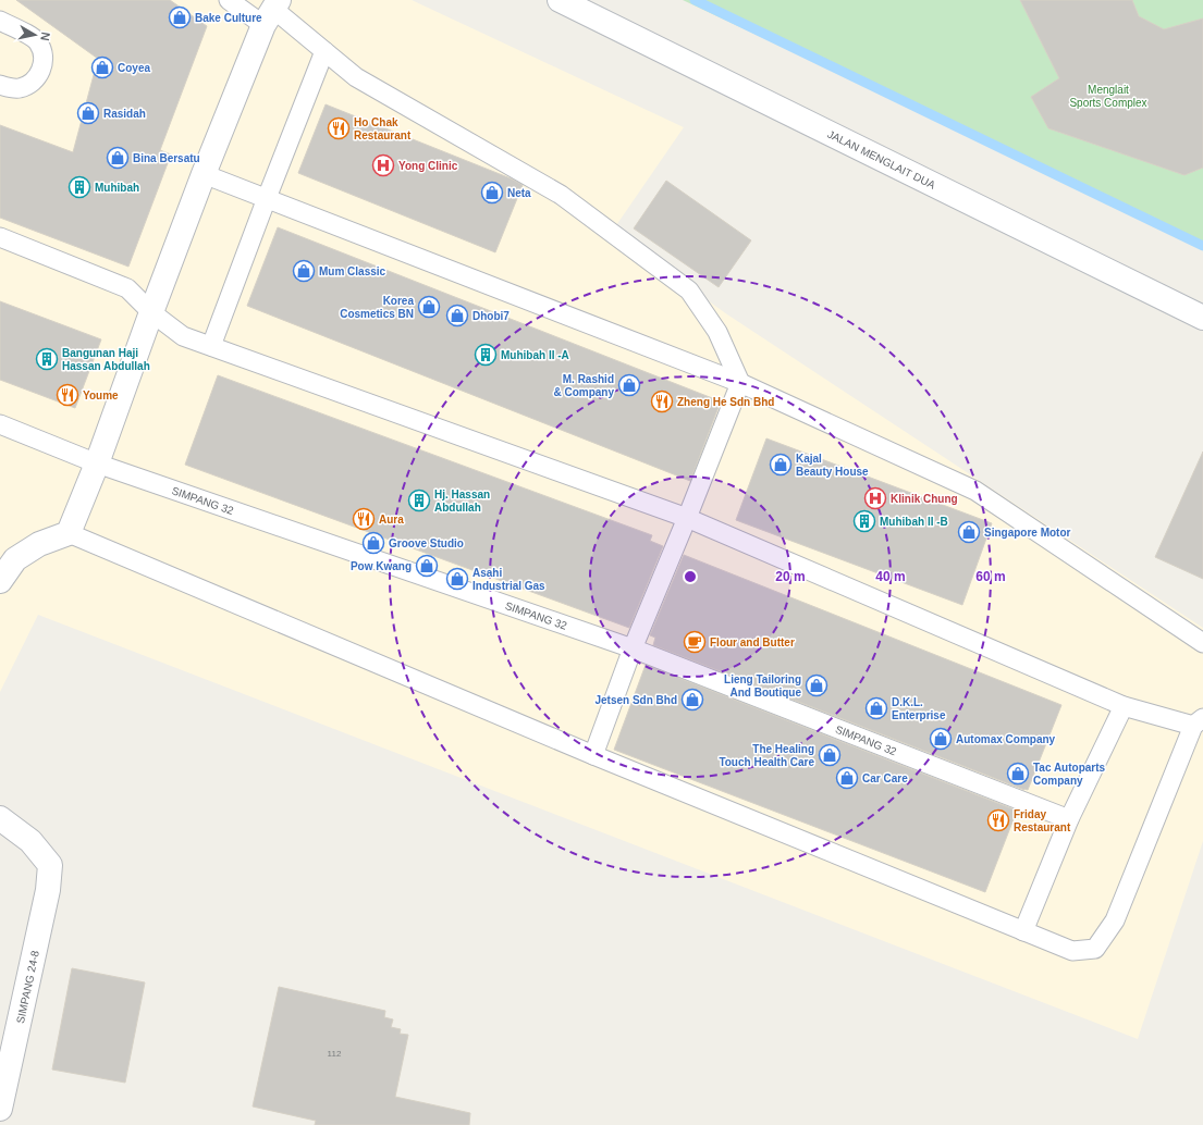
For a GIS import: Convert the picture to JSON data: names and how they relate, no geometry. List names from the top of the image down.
{
  "streets": {
    "street": ["JALAN MENGLAIT DUA", "SIMPANG 24-8"],
    "lane": ["SIMPANG 32"]
  },
  "parks": ["Menglait Sports Complex"],
  "places": {
    "shop": [
      "Bake Culture",
      "Coyea",
      "Rasidah",
      "Bina Bersatu",
      "Neta",
      "Mum Classic",
      "Korea Cosmetics BN",
      "Dhobi7",
      "M. Rashid & Company",
      "Kajal Beauty House",
      "Singapore Motor",
      "Groove Studio",
      "Pow Kwang",
      "Asahi Industrial Gas",
      "Lieng Tailoring And Boutique",
      "Jetsen Sdn Bhd",
      "D.K.L. Enterprise",
      "Automax Company",
      "The Healing Touch Health Care",
      "Tac Autoparts Company",
      "Car Care"
    ],
    "restaurant": [
      "Ho Chak Restaurant",
      "Youme",
      "Zheng He Sdn Bhd",
      "Aura",
      "Friday Restaurant"
    ],
    "hospital": ["Yong Clinic", "Klinik Chung"],
    "building": [
      "Muhibah",
      "Muhibah II -A",
      "Bangunan Haji Hassan Abdullah",
      "Hj. Hassan Abdullah",
      "Muhibah II -B"
    ],
    "cafe": ["Flour and Butter"]
  },
  "house_numbers": ["112"],
  "north": "right",
  "rings": ["20 m", "40 m", "60 m"]
}
